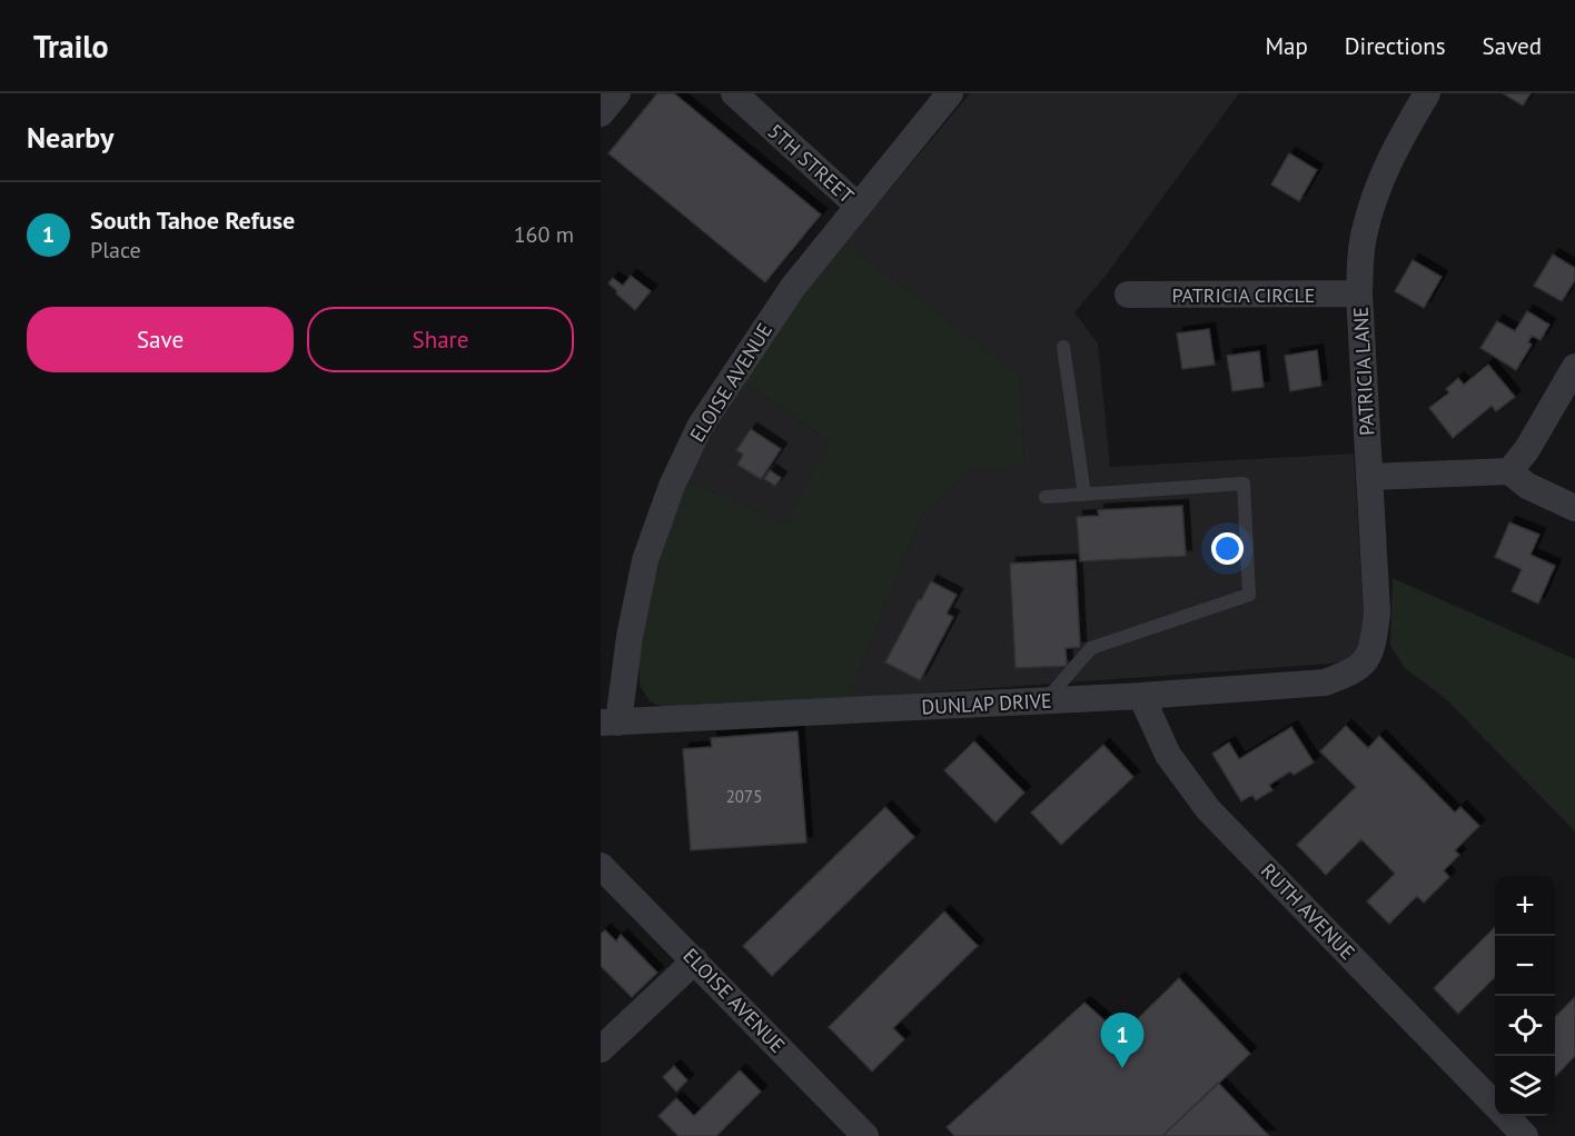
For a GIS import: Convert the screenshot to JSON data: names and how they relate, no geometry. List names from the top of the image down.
{
  "streets": {
    "street": [
      "5TH STREET",
      "PATRICIA CIRCLE",
      "PATRICIA LANE",
      "ELOISE AVENUE",
      "DUNLAP DRIVE",
      "RUTH AVENUE"
    ]
  },
  "crossings": [
    ["5TH STREET", "ELOISE AVENUE"],
    ["PATRICIA CIRCLE", "PATRICIA LANE"],
    ["PATRICIA LANE", "DUNLAP DRIVE"],
    ["ELOISE AVENUE", "DUNLAP DRIVE"],
    ["DUNLAP DRIVE", "RUTH AVENUE"]
  ],
  "house_numbers": ["2075"],
  "page": {
    "header": "Trailo",
    "nav": ["Map", "Directions", "Saved"],
    "heading": "Nearby",
    "list": [
      {
        "mark": "1",
        "name": "South Tahoe Refuse",
        "note": "Place",
        "value": "160 m"
      }
    ],
    "buttons": ["Save", "Share"],
    "map_buttons": ["+", "−"],
    "pins": "1"
  }
}
